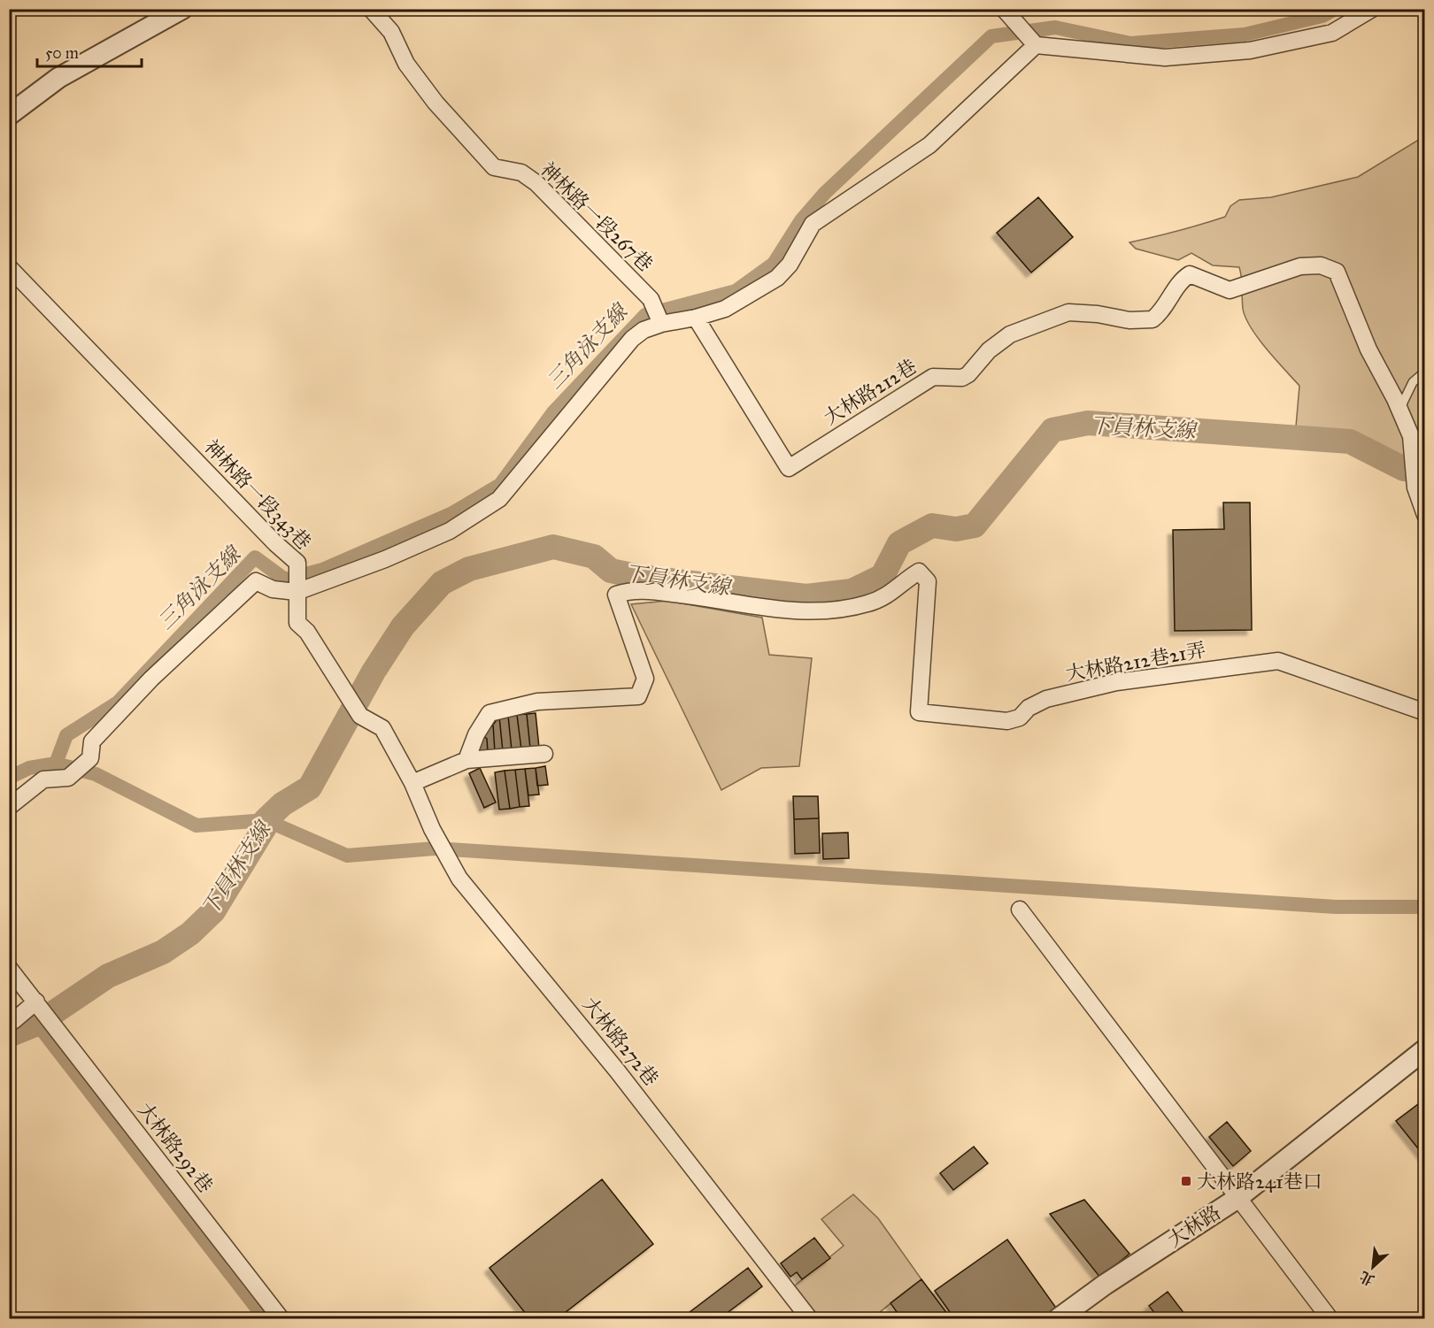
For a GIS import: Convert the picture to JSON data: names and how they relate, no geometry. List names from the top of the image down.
{
  "streets": {
    "street": [
      "神林路一段267巷",
      "大林路212巷",
      "神林路一段343巷",
      "大林路212巷21弄",
      "大林路272巷",
      "大林路292巷",
      "大林路"
    ]
  },
  "crossings": [
    ["神林路一段343巷", "大林路272巷"]
  ],
  "water": ["三角泳支線", "下員林支線"],
  "places": {
    "transit": ["大林路241巷口"]
  },
  "scale_bar": "50 m",
  "north": "bottom left"
}
